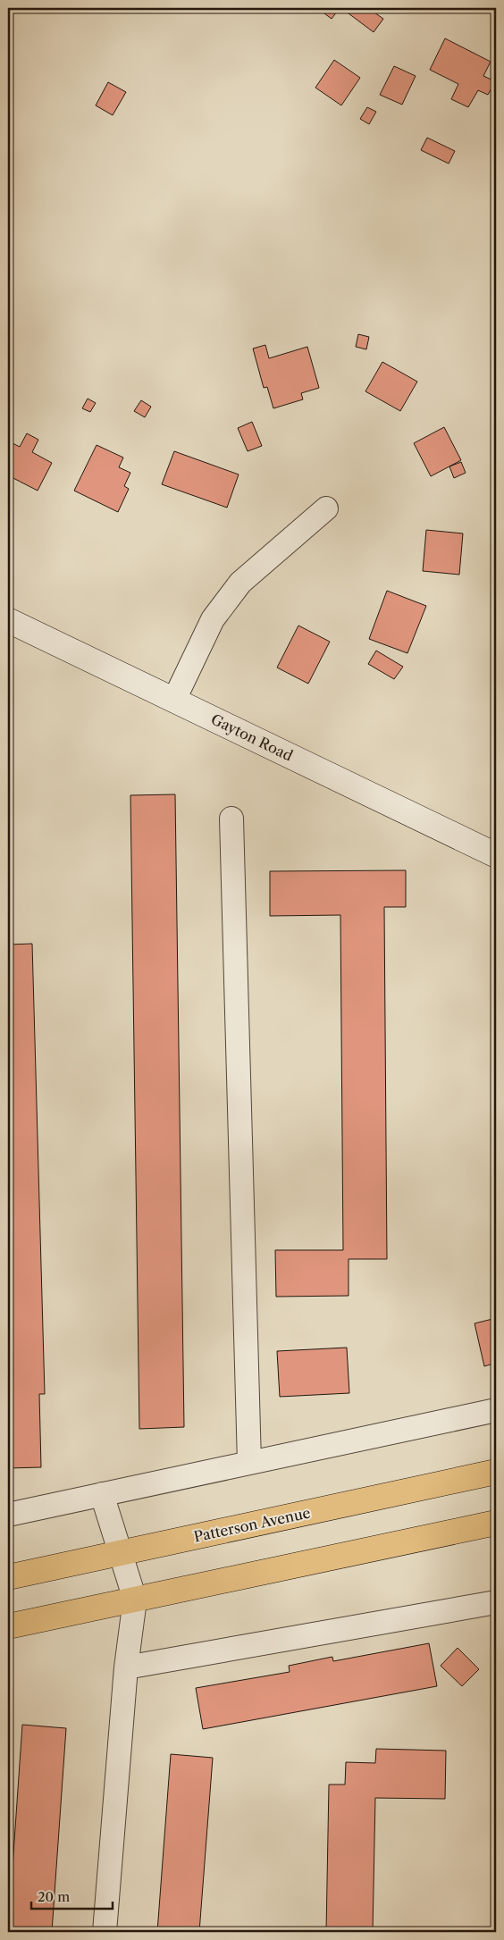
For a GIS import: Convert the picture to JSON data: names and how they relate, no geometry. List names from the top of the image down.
{
  "streets": {
    "main road": ["Patterson Avenue"],
    "street": ["Gayton Road"]
  },
  "scale_bar": "20 m"
}
